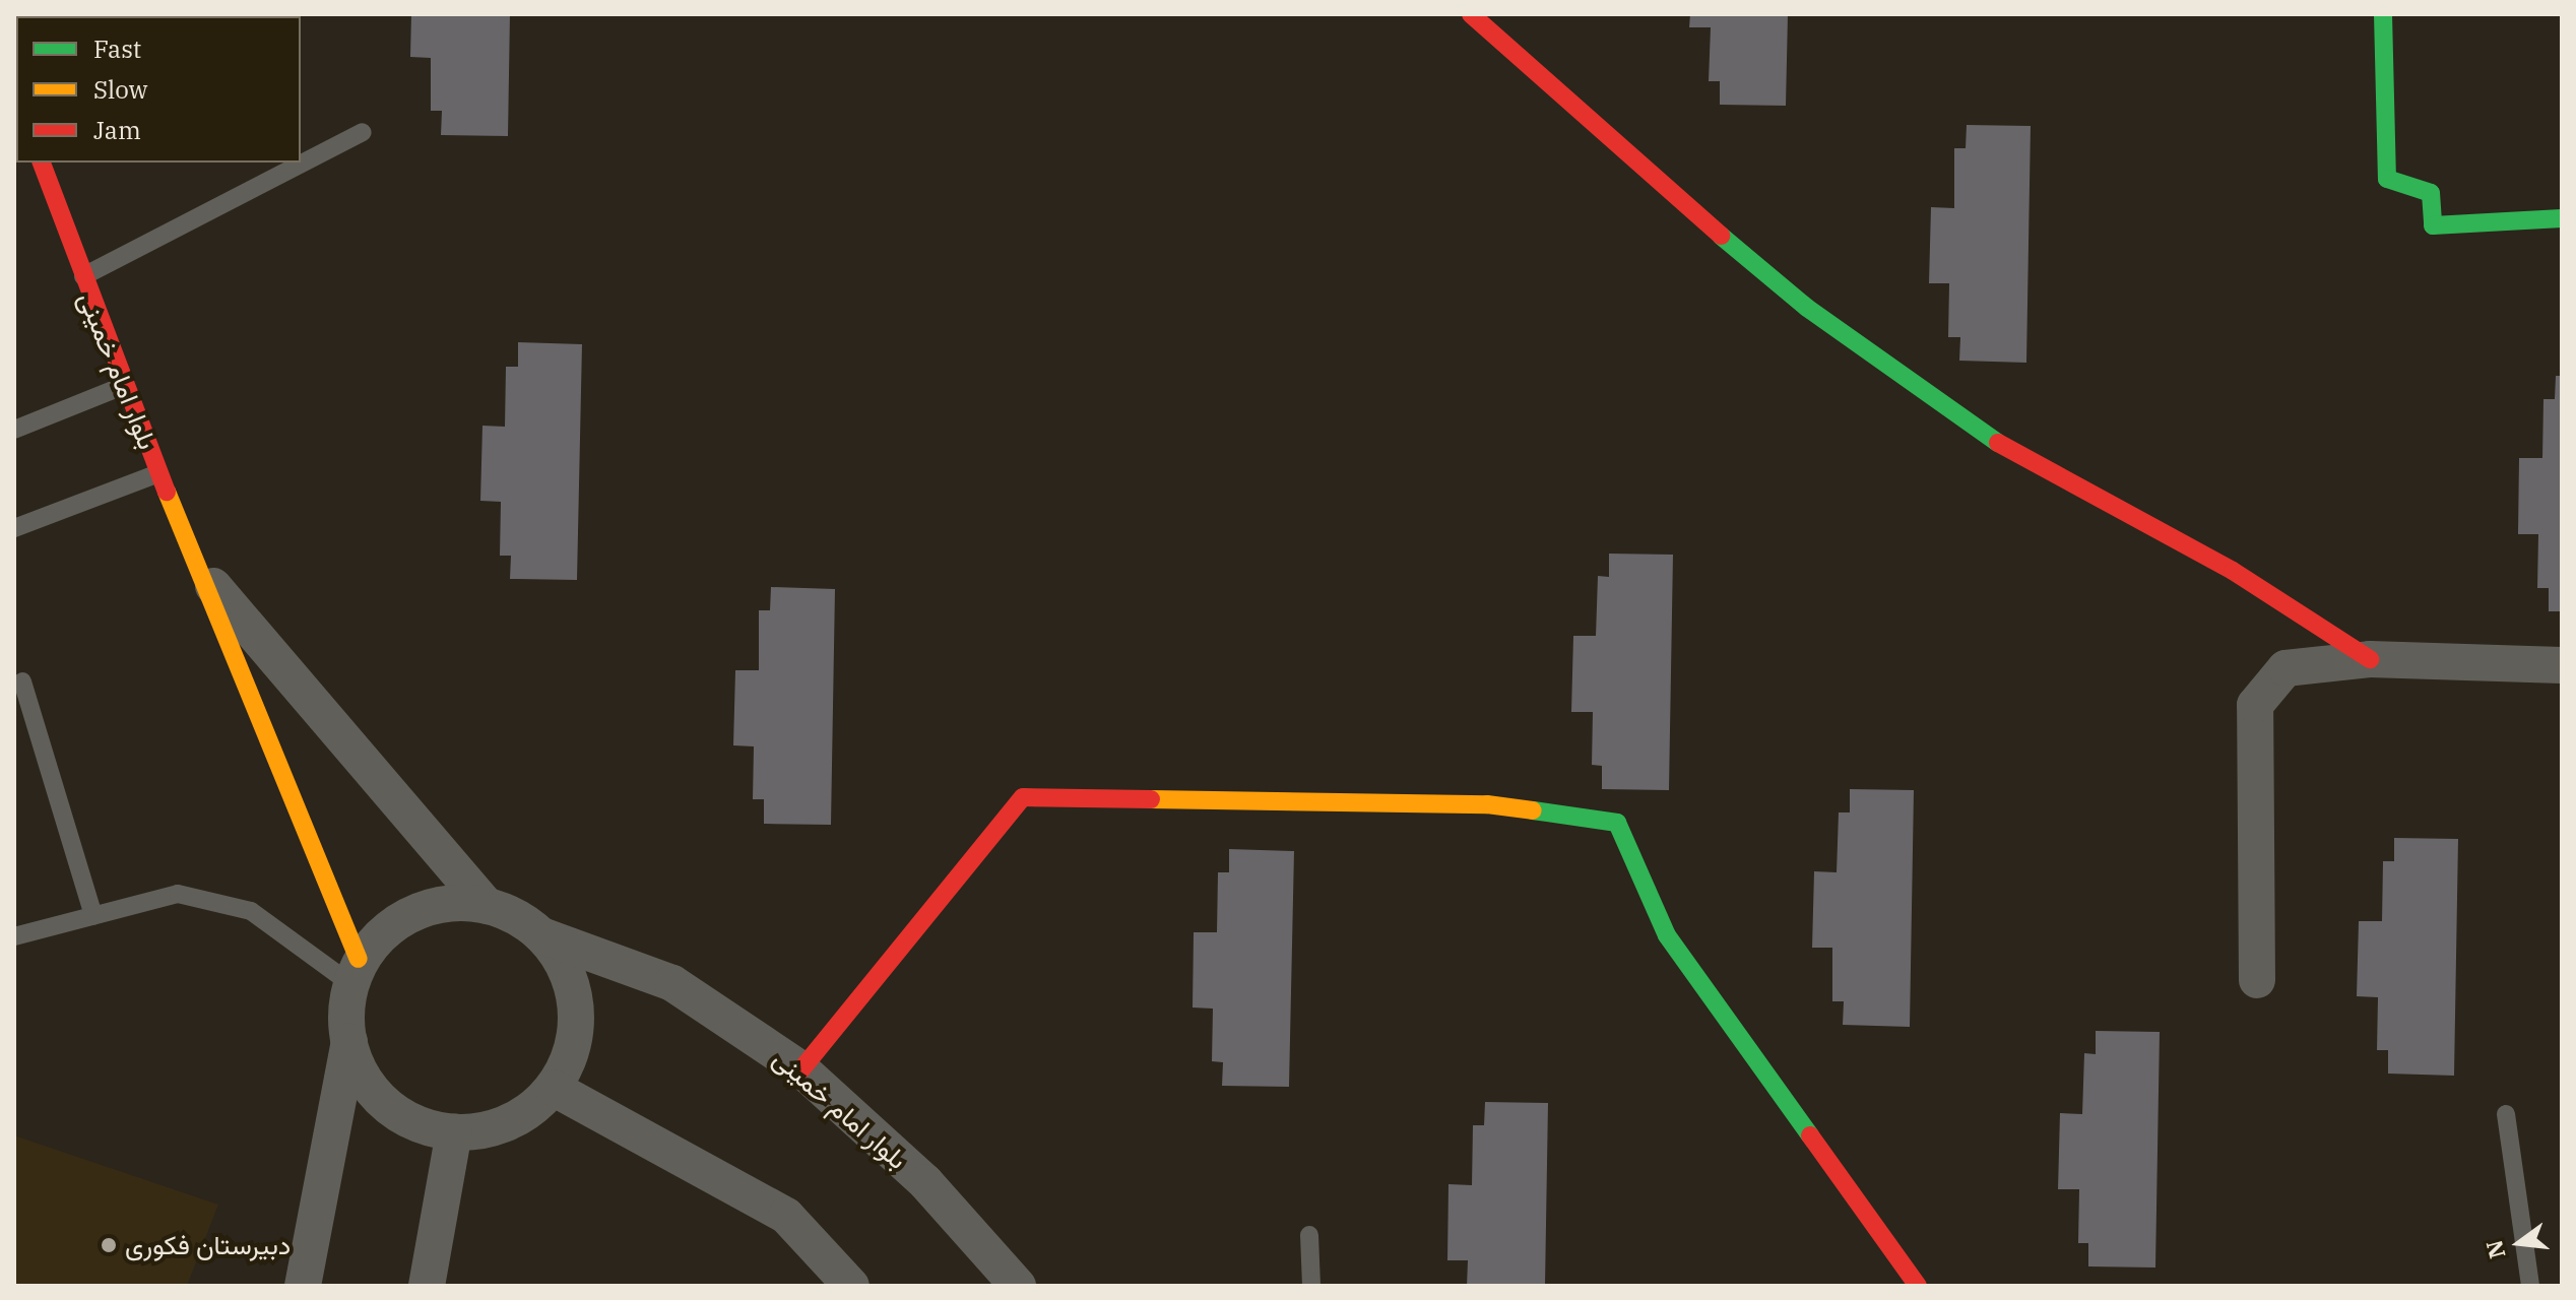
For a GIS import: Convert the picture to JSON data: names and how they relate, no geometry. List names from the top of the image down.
{
  "streets": {
    "street": ["بلوار امام خمینی"]
  },
  "places": ["دبیرستان فکوری"],
  "legend": ["Fast", "Slow", "Jam"],
  "north": "left"
}
